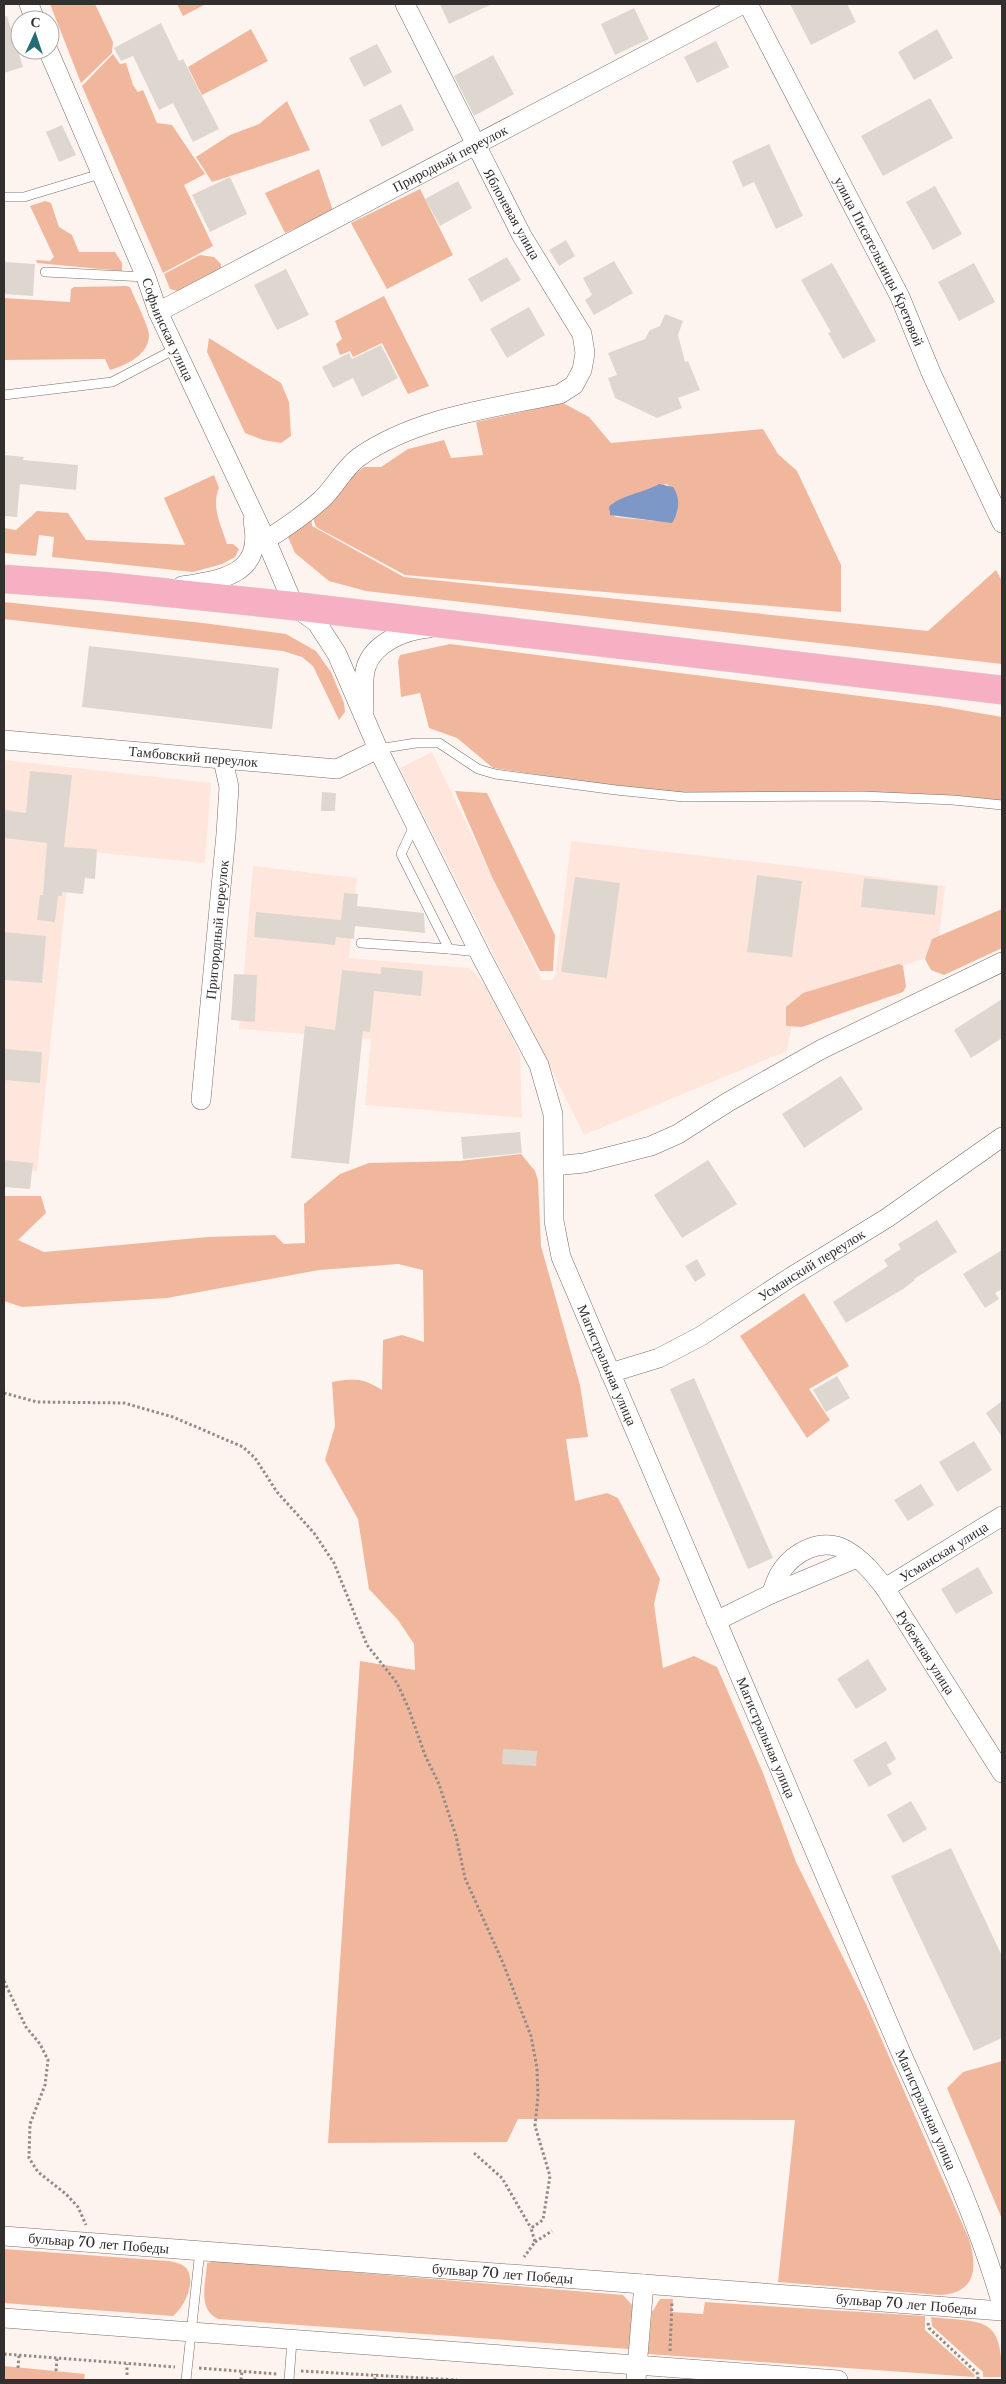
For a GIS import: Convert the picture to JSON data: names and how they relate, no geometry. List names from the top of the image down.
{
  "streets": {
    "street": [
      "Природный переулок",
      "Яблоневая улица",
      "улица Писательницы Кретовой",
      "Софьинская улица",
      "Тамбовский переулок",
      "Пригородный переулок",
      "Усманский переулок",
      "Магистральная улица",
      "Усманская улица",
      "Рубежная улица",
      "бульвар 70 лет Победы"
    ]
  },
  "crossings": [
    ["Природный переулок", "Яблоневая улица"],
    ["Природный переулок", "Софьинская улица"],
    ["Яблоневая улица", "Софьинская улица"],
    ["Софьинская улица", "Магистральная улица"],
    ["Тамбовский переулок", "Пригородный переулок"],
    ["Тамбовский переулок", "Магистральная улица"],
    ["Усманский переулок", "Магистральная улица"],
    ["Усманская улица", "Рубежная улица"]
  ],
  "north": "top"
}
